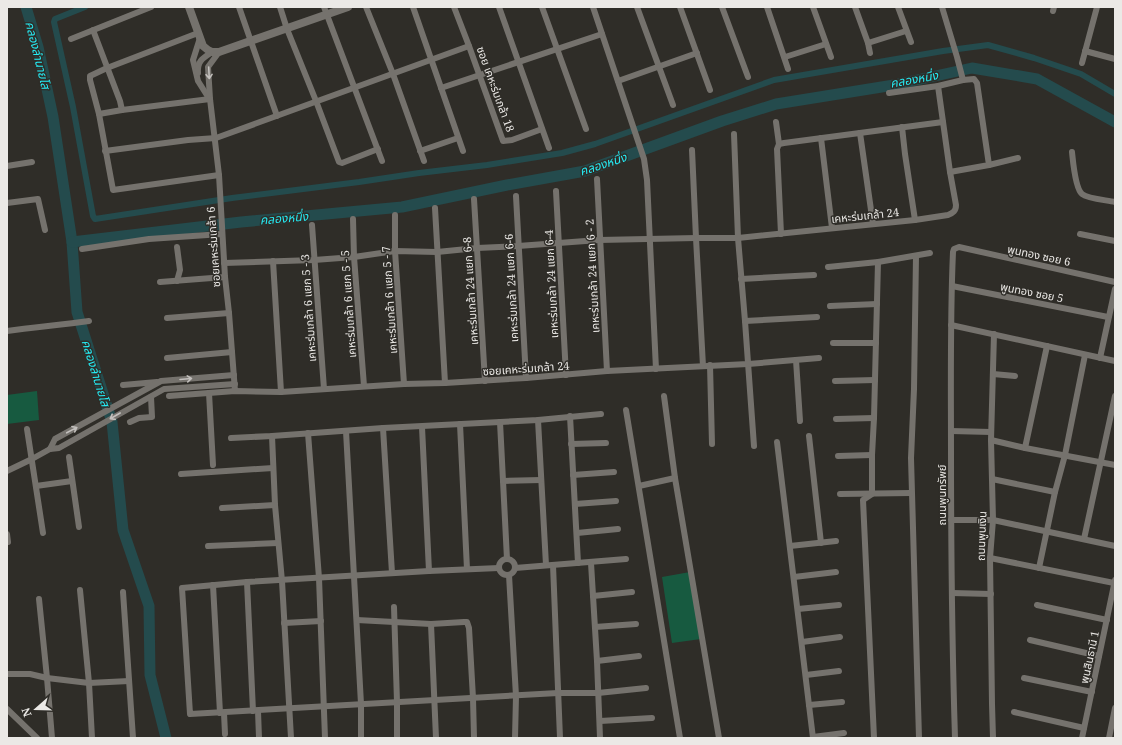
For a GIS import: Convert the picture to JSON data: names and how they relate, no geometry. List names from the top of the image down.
{
  "streets": {
    "street": [
      "ซอย เคหะร่มเกล้า 18",
      "เคหะร่มเกล้า 24",
      "ซอยเคหะร่มเกล้า 6",
      "พูนทอง ซอย 6",
      "เคหะร่มเกล้า 24 แยก 6 - 2",
      "เคหะร่มเกล้า 24 แยก 6-4",
      "เคหะร่มเกล้า 24 แยก 6-6",
      "เคหะร่มเกล้า 24 แยก 6-8",
      "พูนทอง ซอย 5",
      "เคหะร่มเกล้า 6 แยก 5 - 7",
      "เคหะร่มเกล้า 6 แยก 5 - 5",
      "เคหะร่มเกล้า 6 แยก 5 - 3",
      "ซอยเคหะร่มเกล้า 24",
      "ถนนพูนทรัพย์",
      "ถนนพูนเงิน",
      "พูนสินธานี 1"
    ]
  },
  "crossings": [
    ["เคหะร่มเกล้า 24", "ซอยเคหะร่มเกล้า 6"],
    ["เคหะร่มเกล้า 24", "เคหะร่มเกล้า 24 แยก 6 - 2"],
    ["เคหะร่มเกล้า 24", "เคหะร่มเกล้า 24 แยก 6-4"],
    ["เคหะร่มเกล้า 24", "เคหะร่มเกล้า 24 แยก 6-6"],
    ["เคหะร่มเกล้า 24", "เคหะร่มเกล้า 24 แยก 6-8"],
    ["เคหะร่มเกล้า 24", "เคหะร่มเกล้า 6 แยก 5 - 7"],
    ["เคหะร่มเกล้า 24", "เคหะร่มเกล้า 6 แยก 5 - 5"],
    ["เคหะร่มเกล้า 24", "เคหะร่มเกล้า 6 แยก 5 - 3"],
    ["ซอยเคหะร่มเกล้า 6", "ซอยเคหะร่มเกล้า 24"],
    ["พูนทอง ซอย 6", "ถนนพูนทรัพย์"],
    ["เคหะร่มเกล้า 24 แยก 6 - 2", "ซอยเคหะร่มเกล้า 24"],
    ["เคหะร่มเกล้า 24 แยก 6-4", "ซอยเคหะร่มเกล้า 24"],
    ["เคหะร่มเกล้า 24 แยก 6-6", "ซอยเคหะร่มเกล้า 24"],
    ["เคหะร่มเกล้า 24 แยก 6-8", "ซอยเคหะร่มเกล้า 24"],
    ["พูนทอง ซอย 5", "ถนนพูนทรัพย์"],
    ["เคหะร่มเกล้า 6 แยก 5 - 7", "ซอยเคหะร่มเกล้า 24"],
    ["เคหะร่มเกล้า 6 แยก 5 - 5", "ซอยเคหะร่มเกล้า 24"],
    ["เคหะร่มเกล้า 6 แยก 5 - 3", "ซอยเคหะร่มเกล้า 24"]
  ],
  "water": ["คลองลำนายโส", "คลองหนึ่ง"],
  "north": "left"
}
